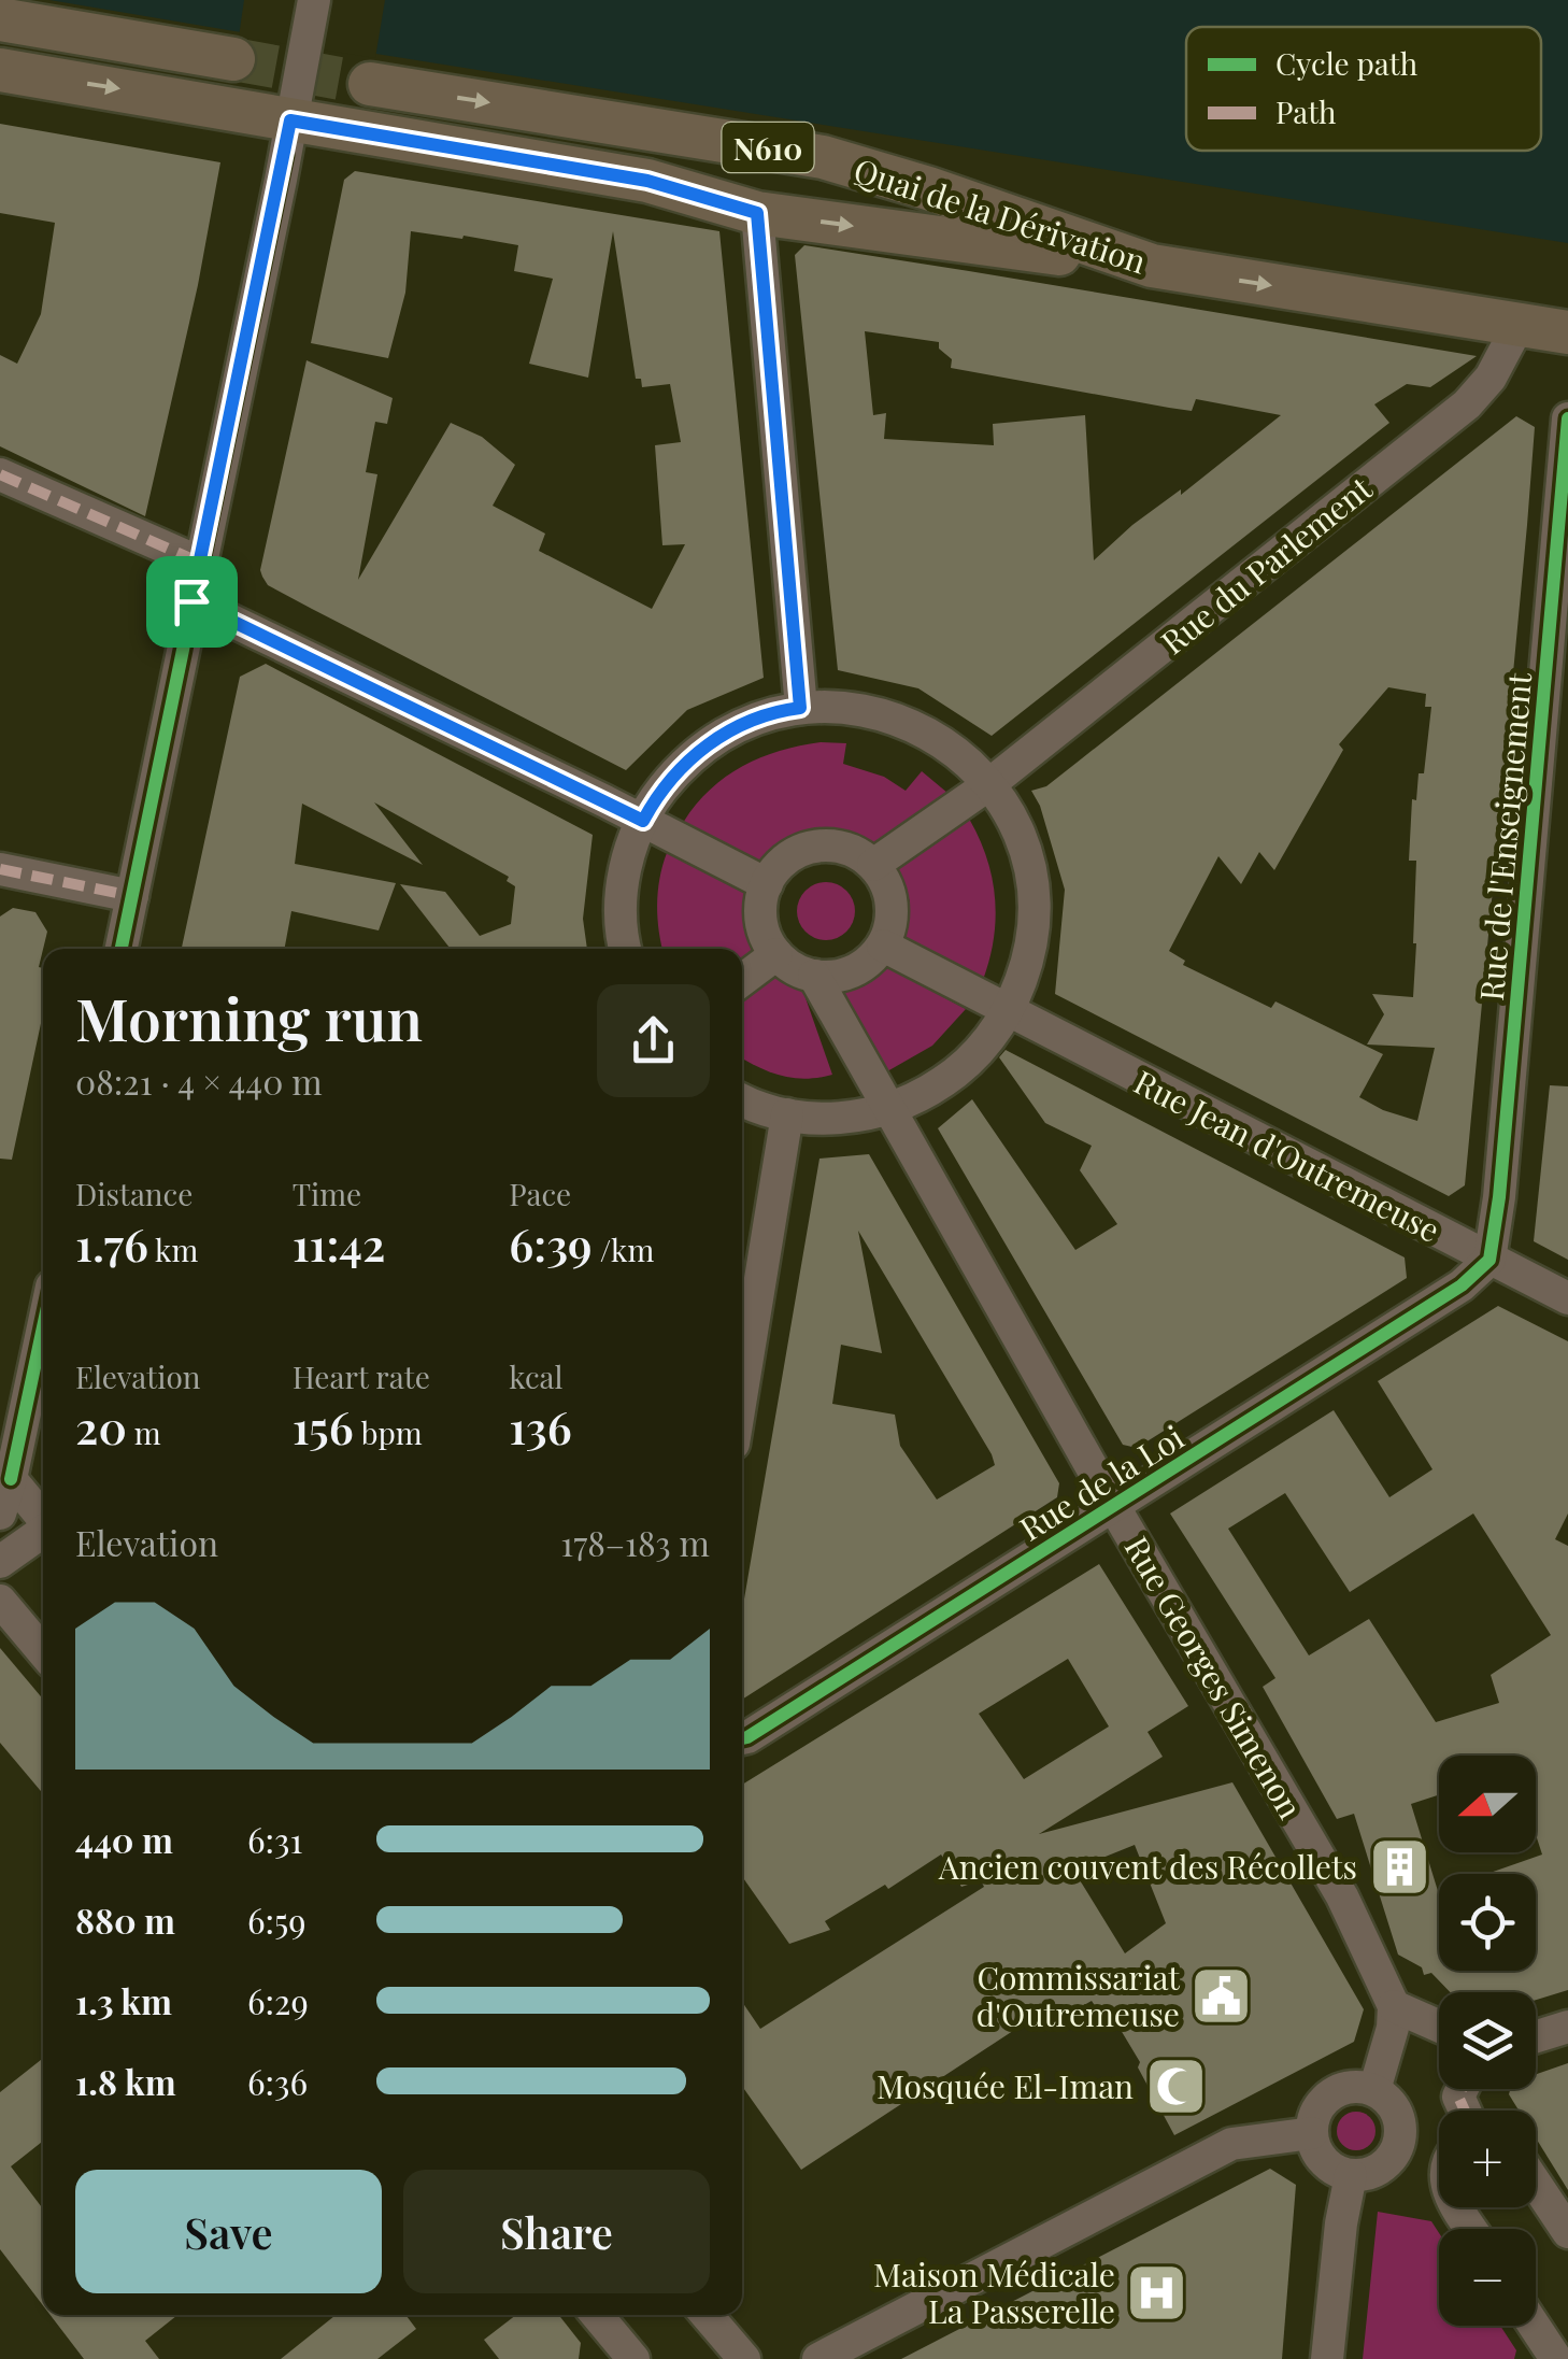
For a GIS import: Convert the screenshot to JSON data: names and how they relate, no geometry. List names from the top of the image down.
{
  "streets": {
    "main road": ["N610", "Quai de la Dérivation"],
    "street": [
      "Rue du Parlement",
      "Rue de l'Enseignement",
      "Rue Jean d'Outremeuse",
      "Rue de la Loi",
      "Rue Georges Simenon"
    ]
  },
  "crossings": [
    ["N610", "Quai de la Dérivation"],
    ["Quai de la Dérivation", "Rue du Parlement"],
    ["Rue du Parlement", "Rue Jean d'Outremeuse"],
    ["Rue du Parlement", "Rue Georges Simenon"],
    ["Rue de l'Enseignement", "Rue Jean d'Outremeuse"],
    ["Rue de l'Enseignement", "Rue de la Loi"],
    ["Rue Jean d'Outremeuse", "Rue de la Loi"],
    ["Rue Jean d'Outremeuse", "Rue Georges Simenon"],
    ["Rue de la Loi", "Rue Georges Simenon"]
  ],
  "places": {
    "building": ["Ancien couvent des Récollets"],
    "public building": ["Commissariat d'Outremeuse"],
    "mosque": ["Mosquée El-Iman"],
    "hospital": ["Maison Médicale La Passerelle"]
  },
  "legend": ["Cycle path", "Path"],
  "north": "left",
  "page": {
    "heading": ["Morning run", "08:21 · 4 × 440 m"],
    "stats": [
      ["Distance", "1.76 km"],
      ["Time", "11:42"],
      ["Pace", "6:39 /km"],
      ["Elevation", "20 m"],
      ["Heart rate", "156 bpm"],
      ["kcal", "136"]
    ],
    "chart": ["Elevation", "178–183 m"],
    "map_buttons": ["+", "−"],
    "list": [
      {
        "name": "440 m",
        "note": "6:31"
      },
      {
        "name": "880 m",
        "note": "6:59"
      },
      {
        "name": "1.3 km",
        "note": "6:29"
      },
      {
        "name": "1.8 km",
        "note": "6:36"
      }
    ],
    "buttons": ["Save", "Share"]
  }
}
